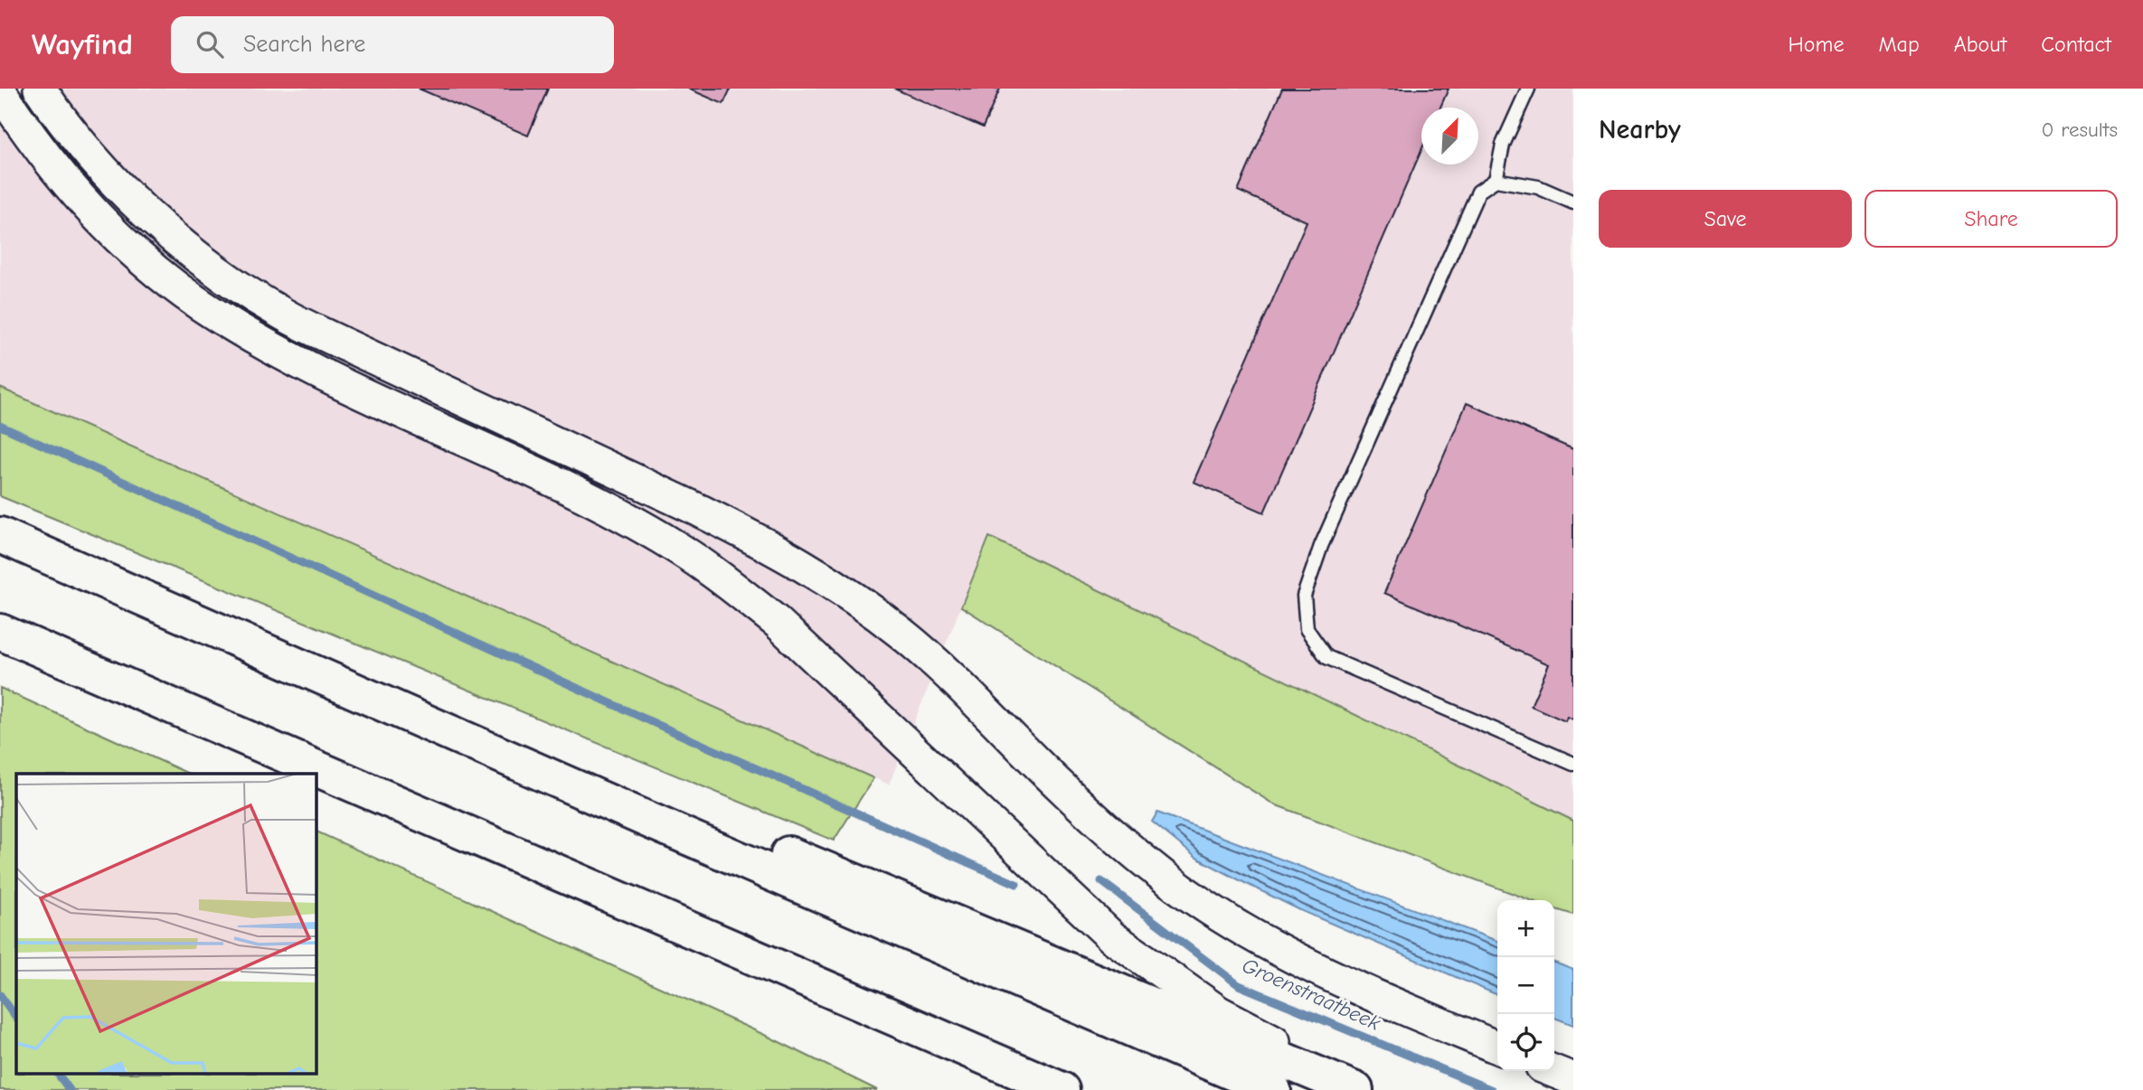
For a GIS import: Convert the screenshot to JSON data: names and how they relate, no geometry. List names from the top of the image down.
{
  "water": ["Groenstraatbeek"],
  "north": "top right",
  "page": {
    "header": "Wayfind",
    "search": "Search here",
    "nav": [
      "Home",
      "Map",
      "About",
      "Contact"
    ],
    "heading": ["Nearby", "0 results"],
    "buttons": ["Save", "Share"],
    "map_buttons": ["+", "−"]
  }
}
